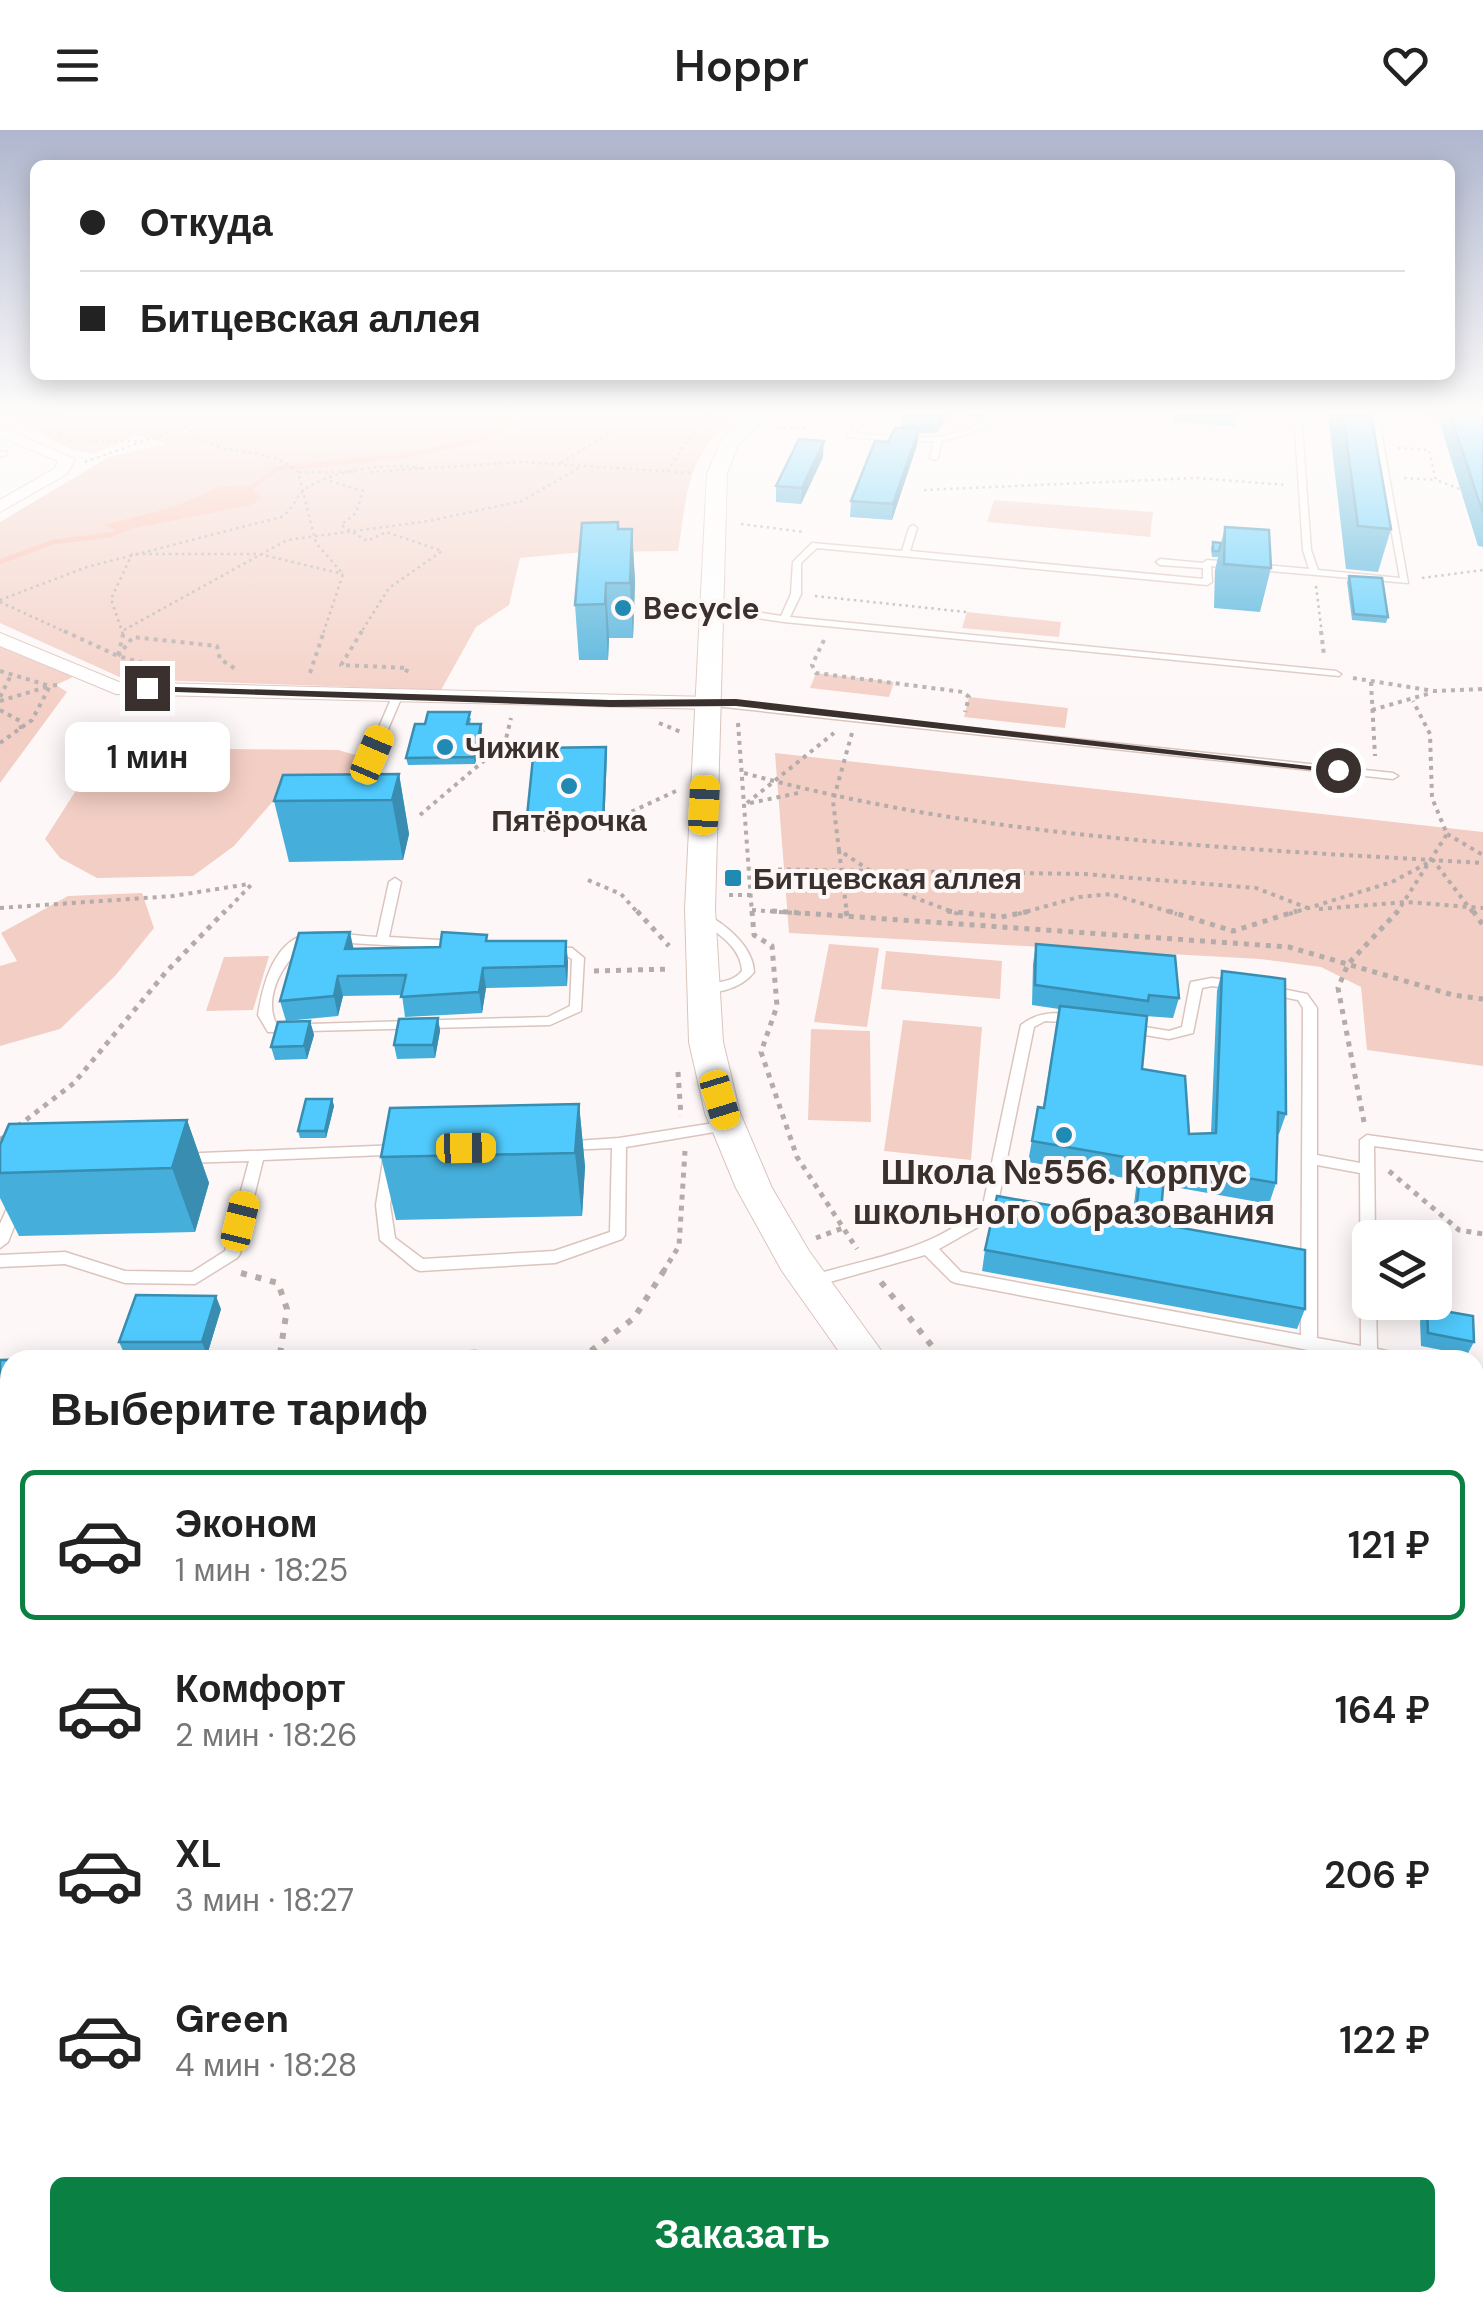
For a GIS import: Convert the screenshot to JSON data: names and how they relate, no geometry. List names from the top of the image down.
{
  "places": {
    "other": [
      "Becycle",
      "Чижик",
      "Пятёрочка",
      "Школа №556. Корпус школьного образования"
    ],
    "transit": ["Битцевская аллея"]
  },
  "page": {
    "header": "Hoppr",
    "banner": ["Откуда", "Битцевская аллея"],
    "bubble": "1 мин",
    "heading": "Выберите тариф",
    "list": [
      {
        "name": "Эконом",
        "note": "1 мин · 18:25",
        "value": "121 ₽"
      },
      {
        "name": "Комфорт",
        "note": "2 мин · 18:26",
        "value": "164 ₽"
      },
      {
        "name": "XL",
        "note": "3 мин · 18:27",
        "value": "206 ₽"
      },
      {
        "name": "Green",
        "note": "4 мин · 18:28",
        "value": "122 ₽"
      }
    ],
    "buttons": "Заказать"
  }
}
